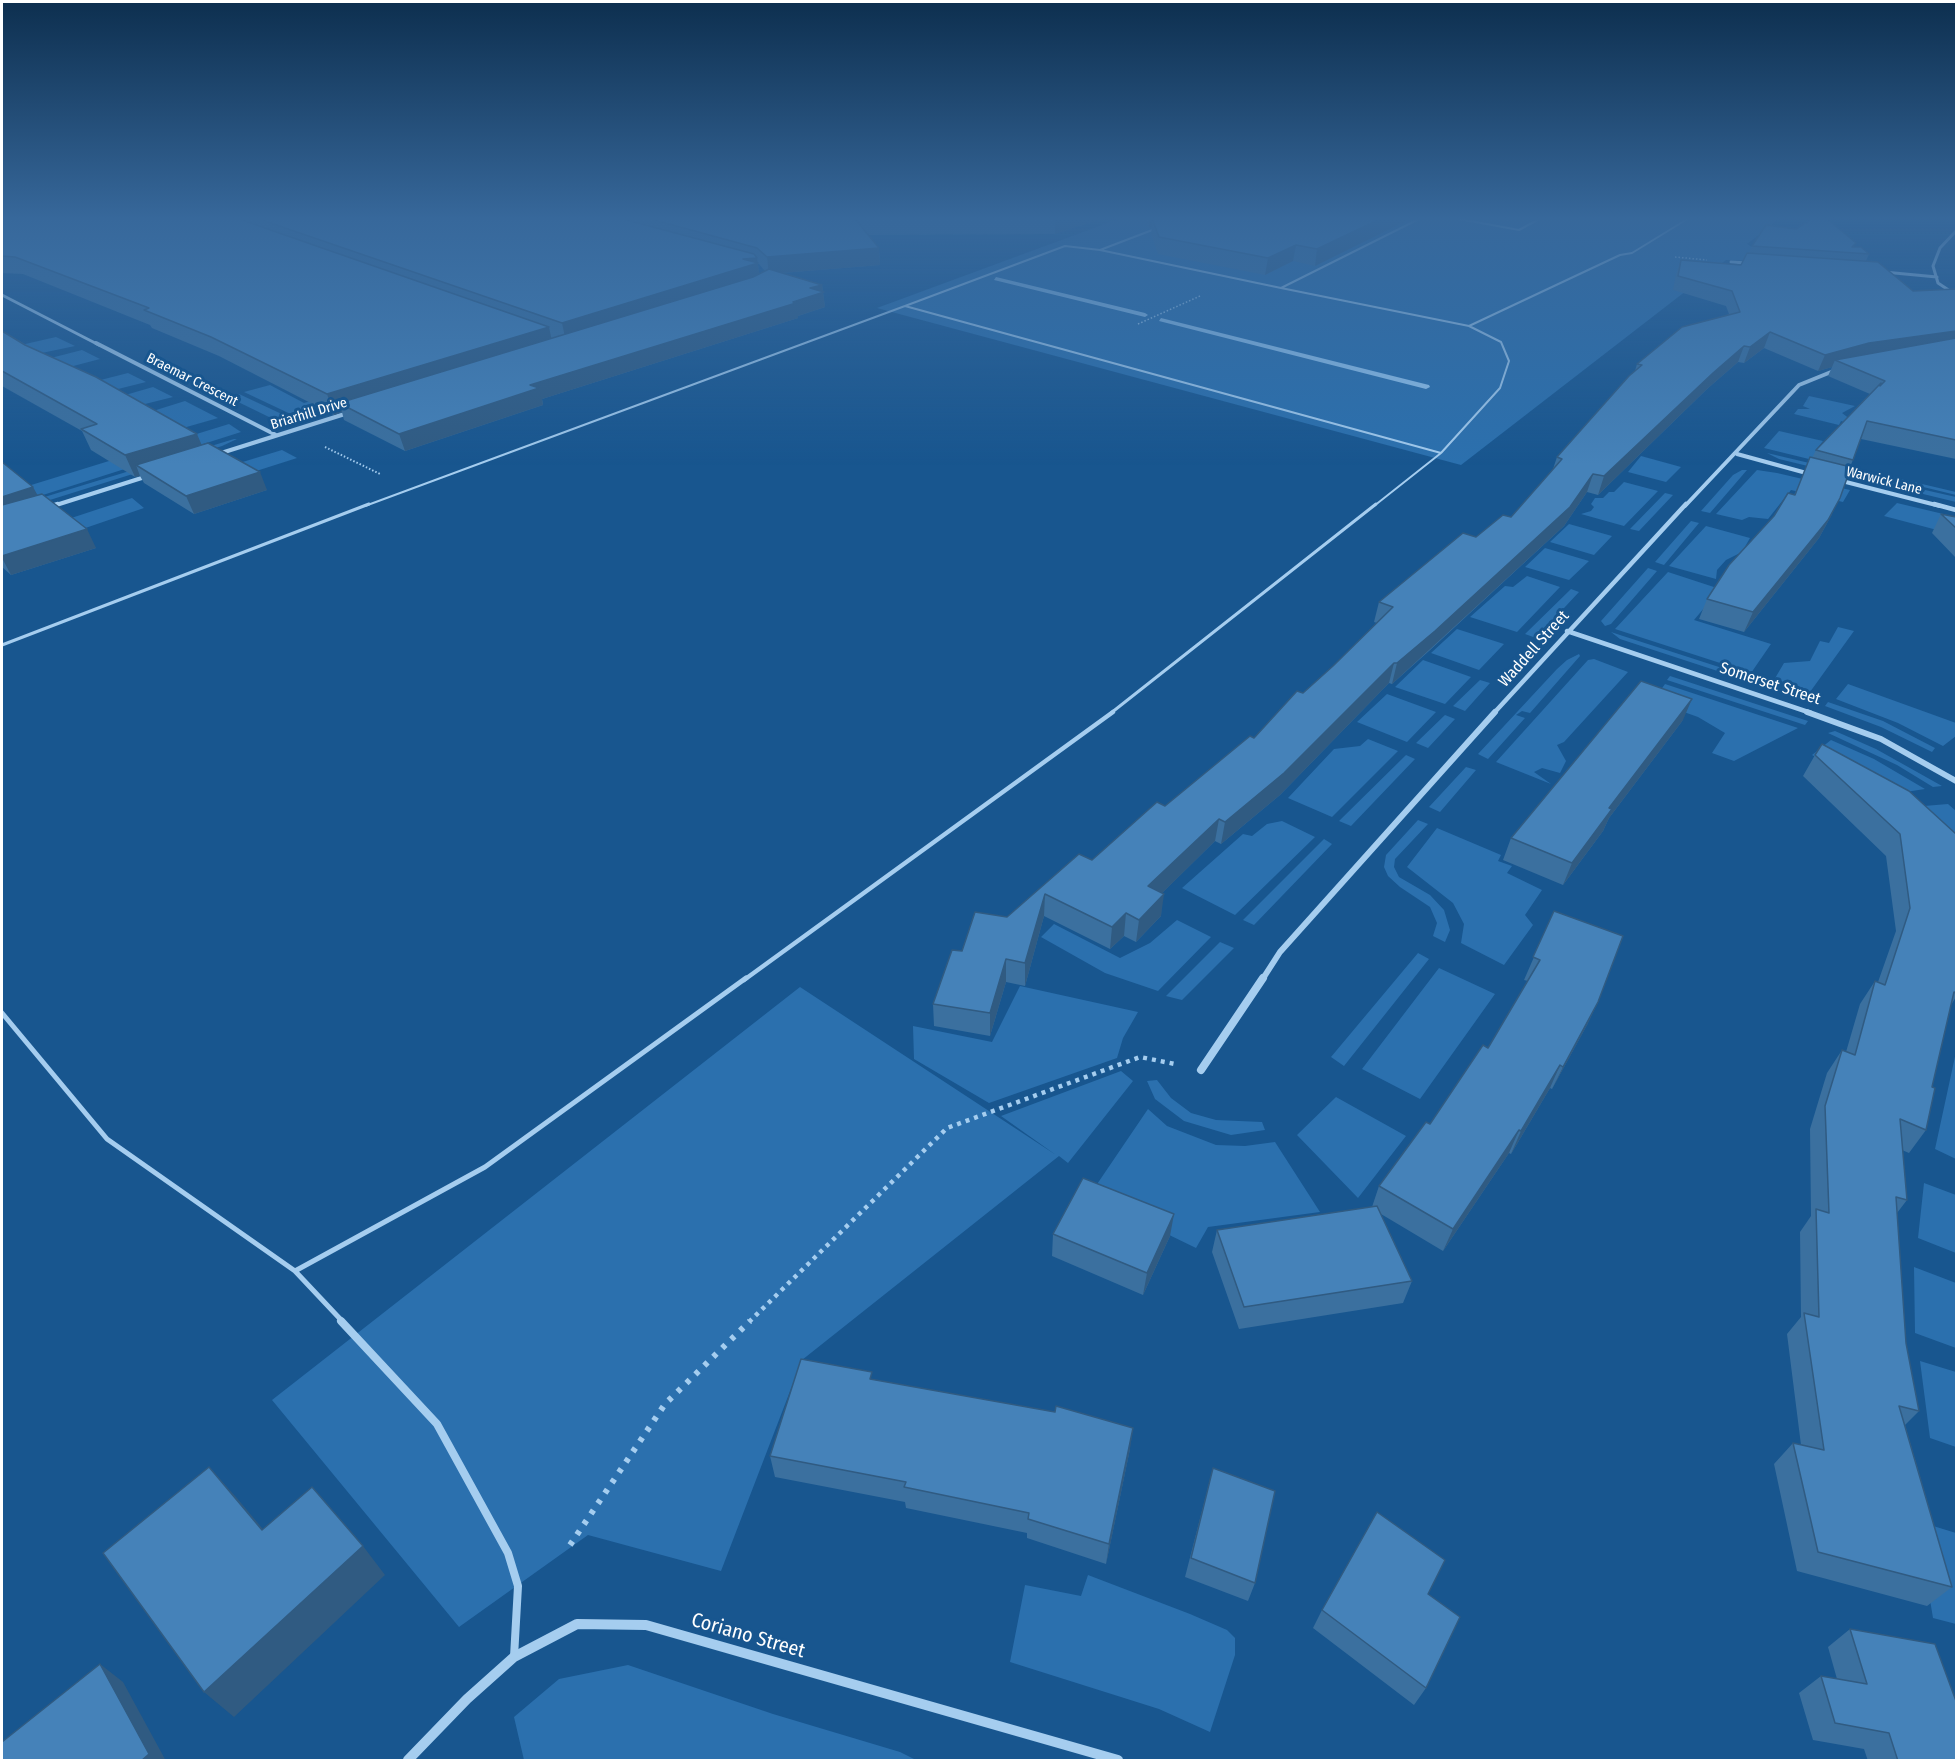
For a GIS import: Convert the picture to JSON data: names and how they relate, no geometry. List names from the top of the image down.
{
  "streets": {
    "street": [
      "Braemar Crescent",
      "Briarhill Drive",
      "Warwick Lane",
      "Waddell Street",
      "Somerset Street",
      "Coriano Street"
    ]
  },
  "crossings": [
    ["Braemar Crescent", "Briarhill Drive"],
    ["Waddell Street", "Somerset Street"]
  ]
}
